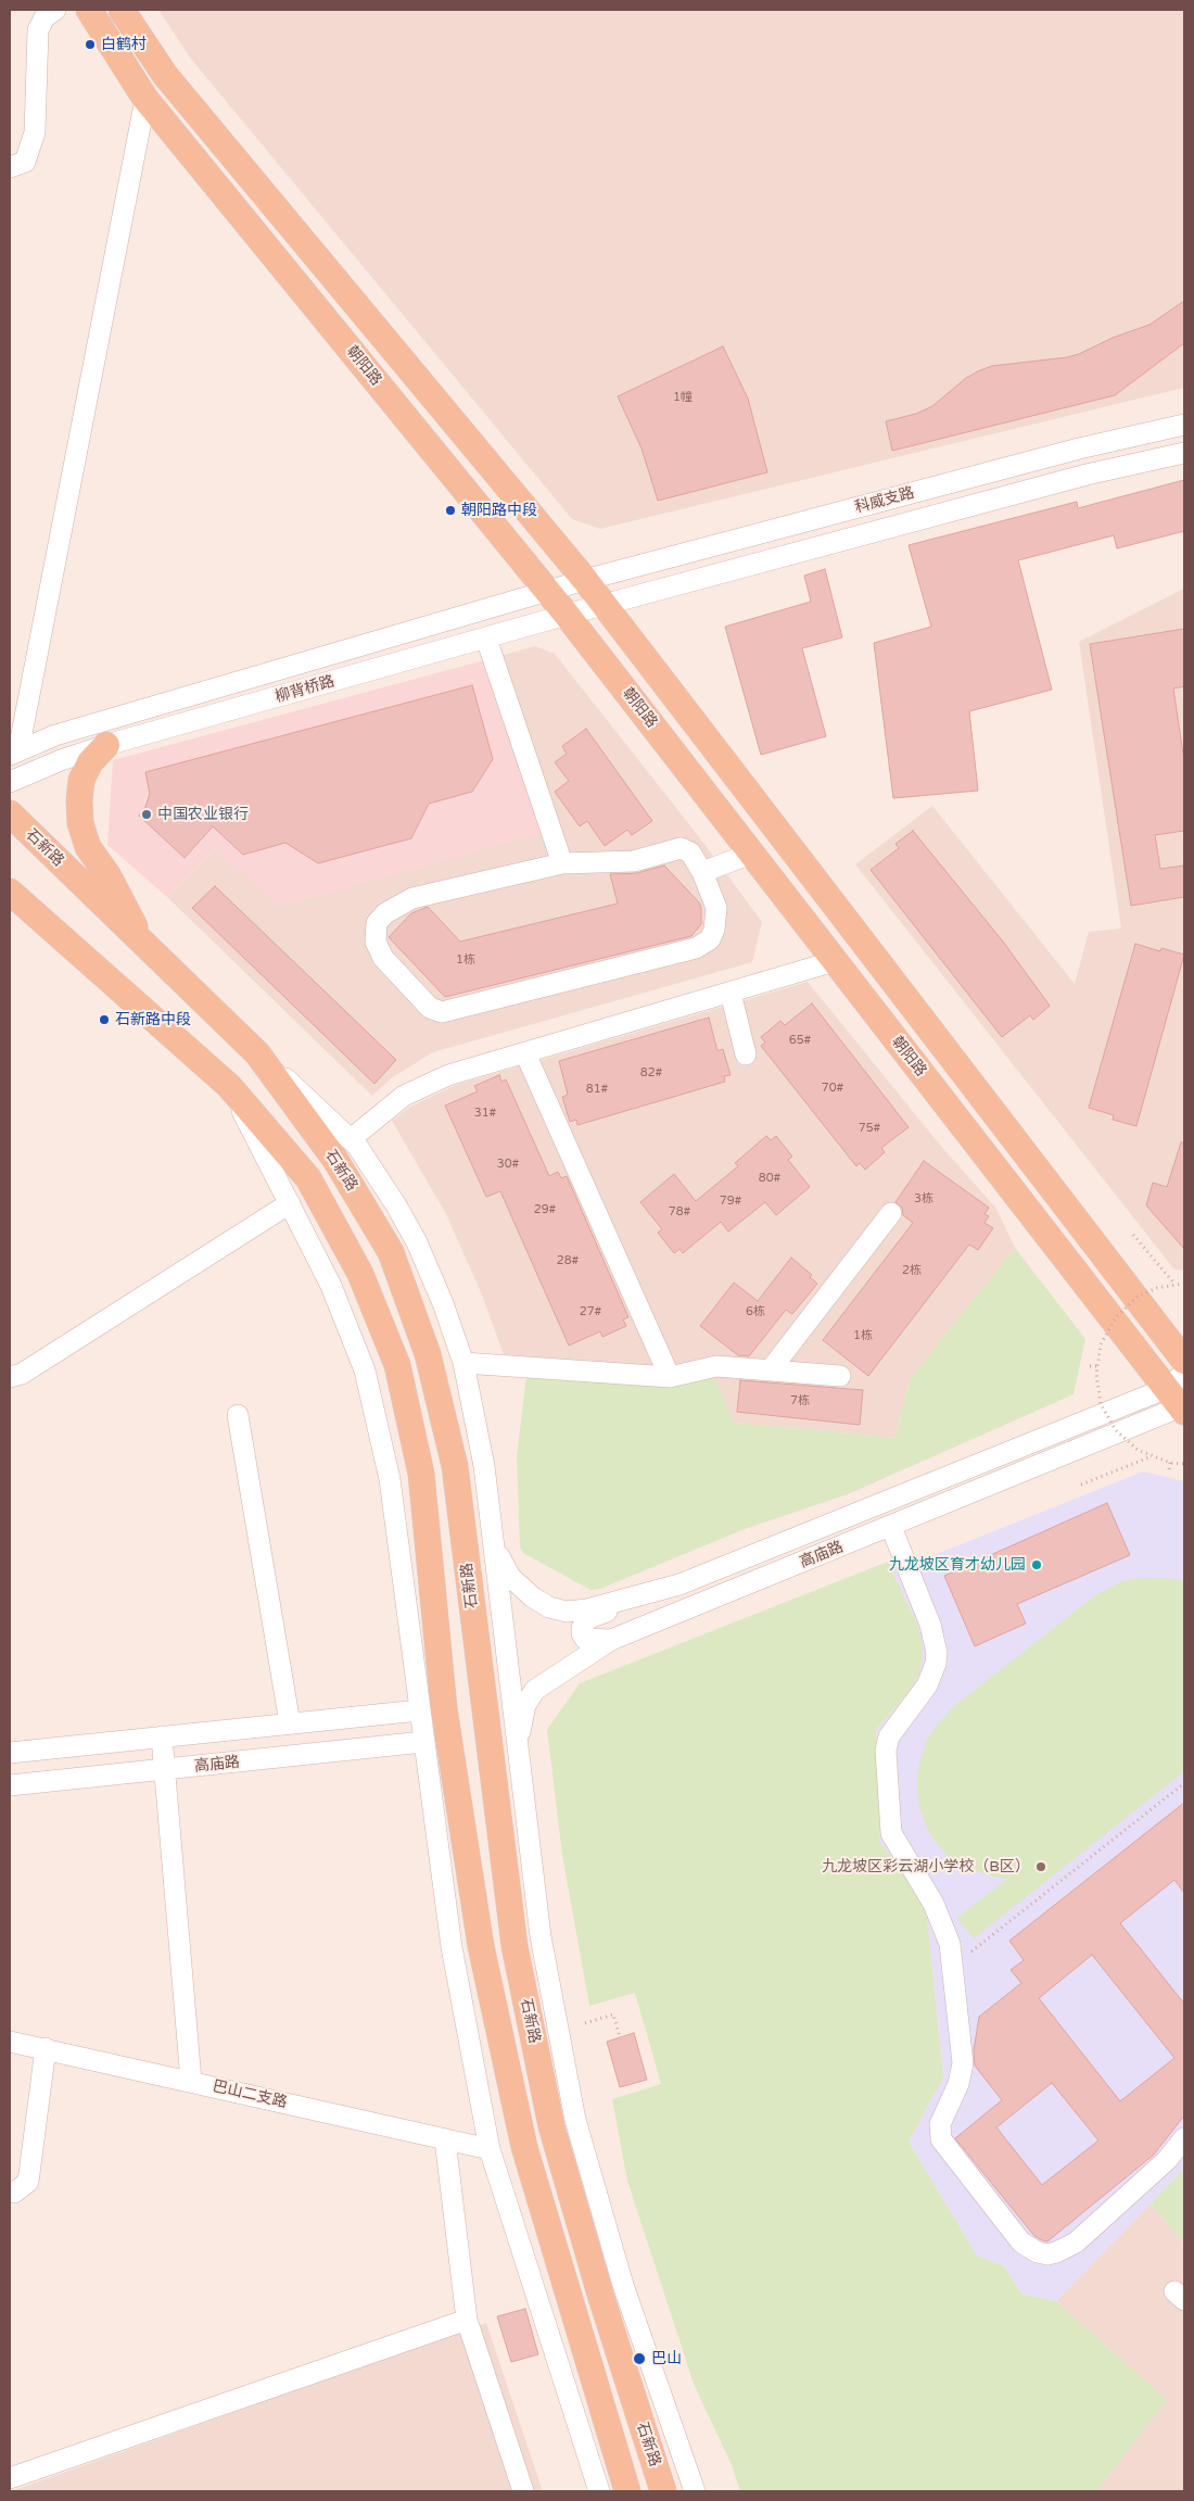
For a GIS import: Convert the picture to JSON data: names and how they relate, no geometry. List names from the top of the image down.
{
  "streets": {
    "main road": ["朝阳路", "石新路"],
    "street": [
      "科威支路",
      "柳背桥路",
      "高庙路",
      "巴山二支路"
    ]
  },
  "crossings": [
    ["朝阳路", "柳背桥路"],
    ["朝阳路", "高庙路"],
    ["科威支路", "柳背桥路"]
  ],
  "places": [
    "白鹤村",
    "朝阳路中段",
    "中国农业银行",
    "石新路中段",
    "九龙坡区育才幼儿园",
    "九龙坡区彩云湖小学校（B区）",
    "巴山"
  ],
  "house_numbers": [
    "1幢",
    "1栋",
    "65#",
    "82#",
    "70#",
    "81#",
    "31#",
    "75#",
    "30#",
    "80#",
    "3栋",
    "79#",
    "29#",
    "78#",
    "28#",
    "2栋",
    "27#",
    "6栋",
    "1栋",
    "7栋"
  ]
}
